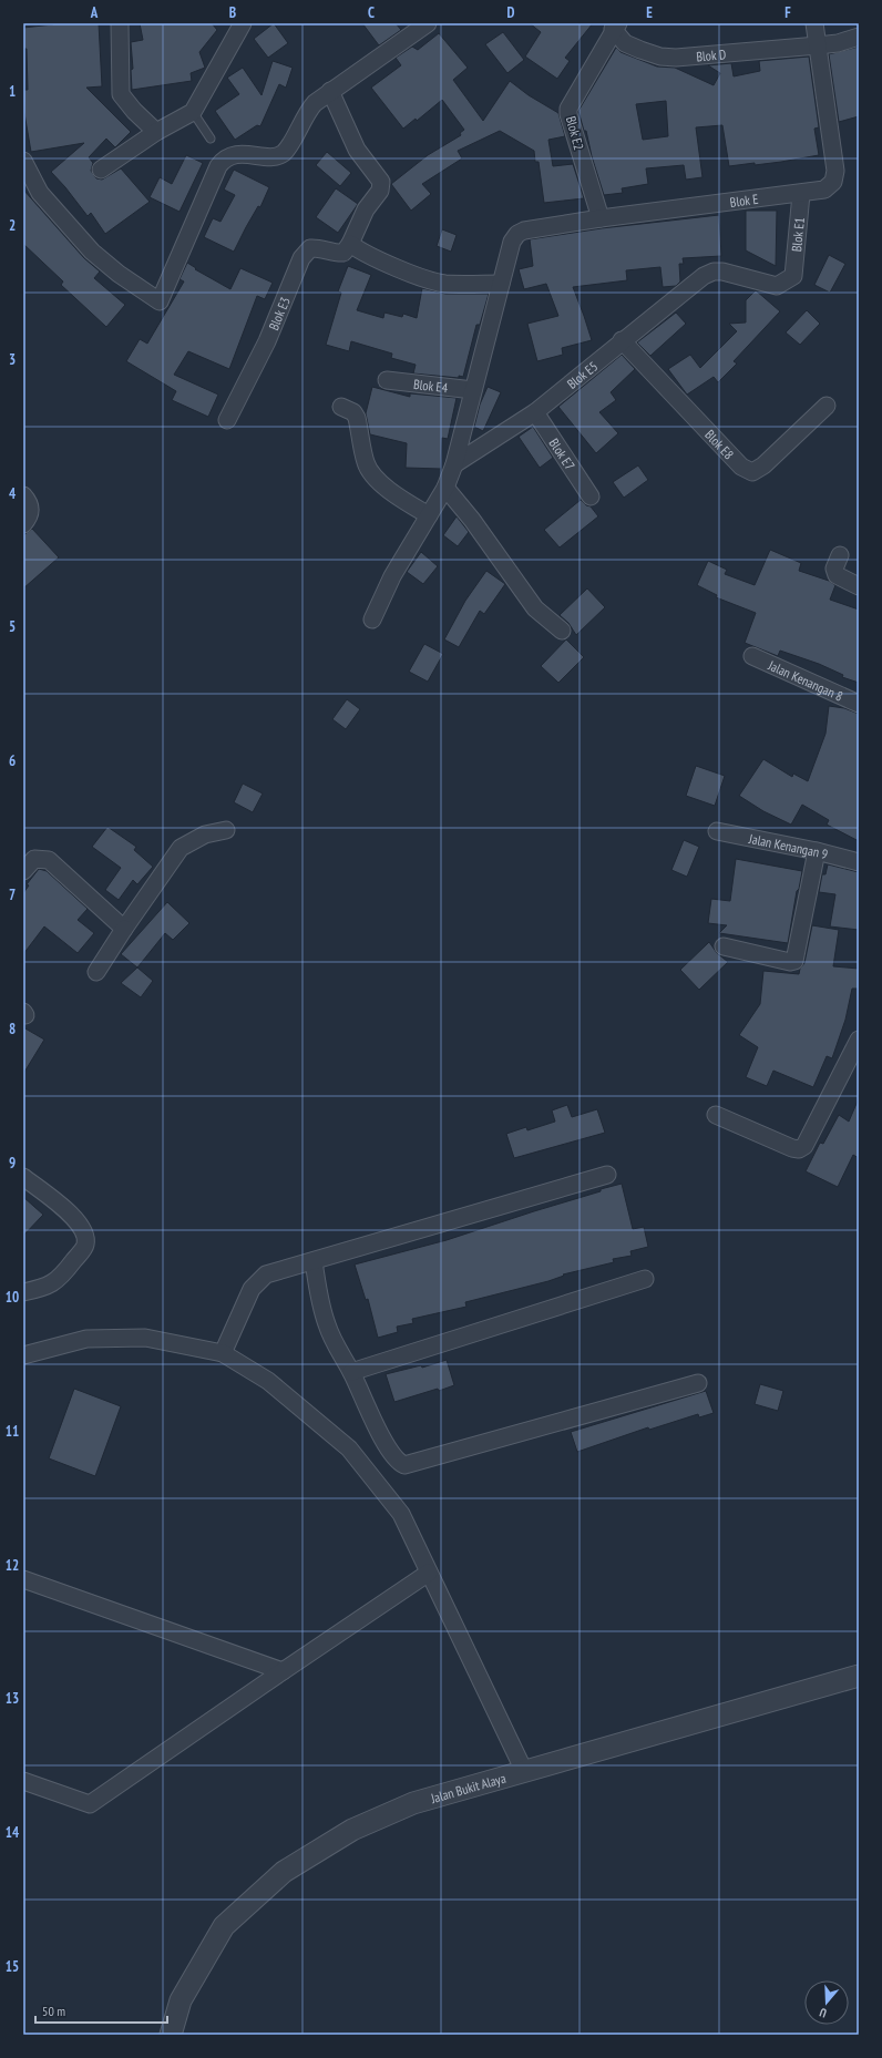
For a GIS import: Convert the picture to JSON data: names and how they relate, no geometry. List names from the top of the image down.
{
  "streets": {
    "street": [
      "Blok D",
      "Blok E2",
      "Blok E",
      "Blok E1",
      "Blok E3",
      "Blok E5",
      "Blok E4",
      "Blok E8",
      "Blok E7",
      "Jalan Kenangan 8",
      "Jalan Kenangan 9",
      "Jalan Bukit Alaya"
    ]
  },
  "crossings": [
    ["Blok D", "Blok E2"],
    ["Blok D", "Blok E"],
    ["Blok E2", "Blok E"],
    ["Blok E", "Blok E1"],
    ["Blok E1", "Blok E5"],
    ["Blok E5", "Blok E8"],
    ["Blok E5", "Blok E7"]
  ],
  "scale_bar": "50 m",
  "north": "bottom",
  "grid": {
    "columns": [
      "A",
      "B",
      "C",
      "D",
      "E",
      "F"
    ],
    "rows": [
      "1",
      "2",
      "3",
      "4",
      "5",
      "6",
      "7",
      "8",
      "9",
      "10",
      "11",
      "12",
      "13",
      "14",
      "15"
    ]
  }
}
